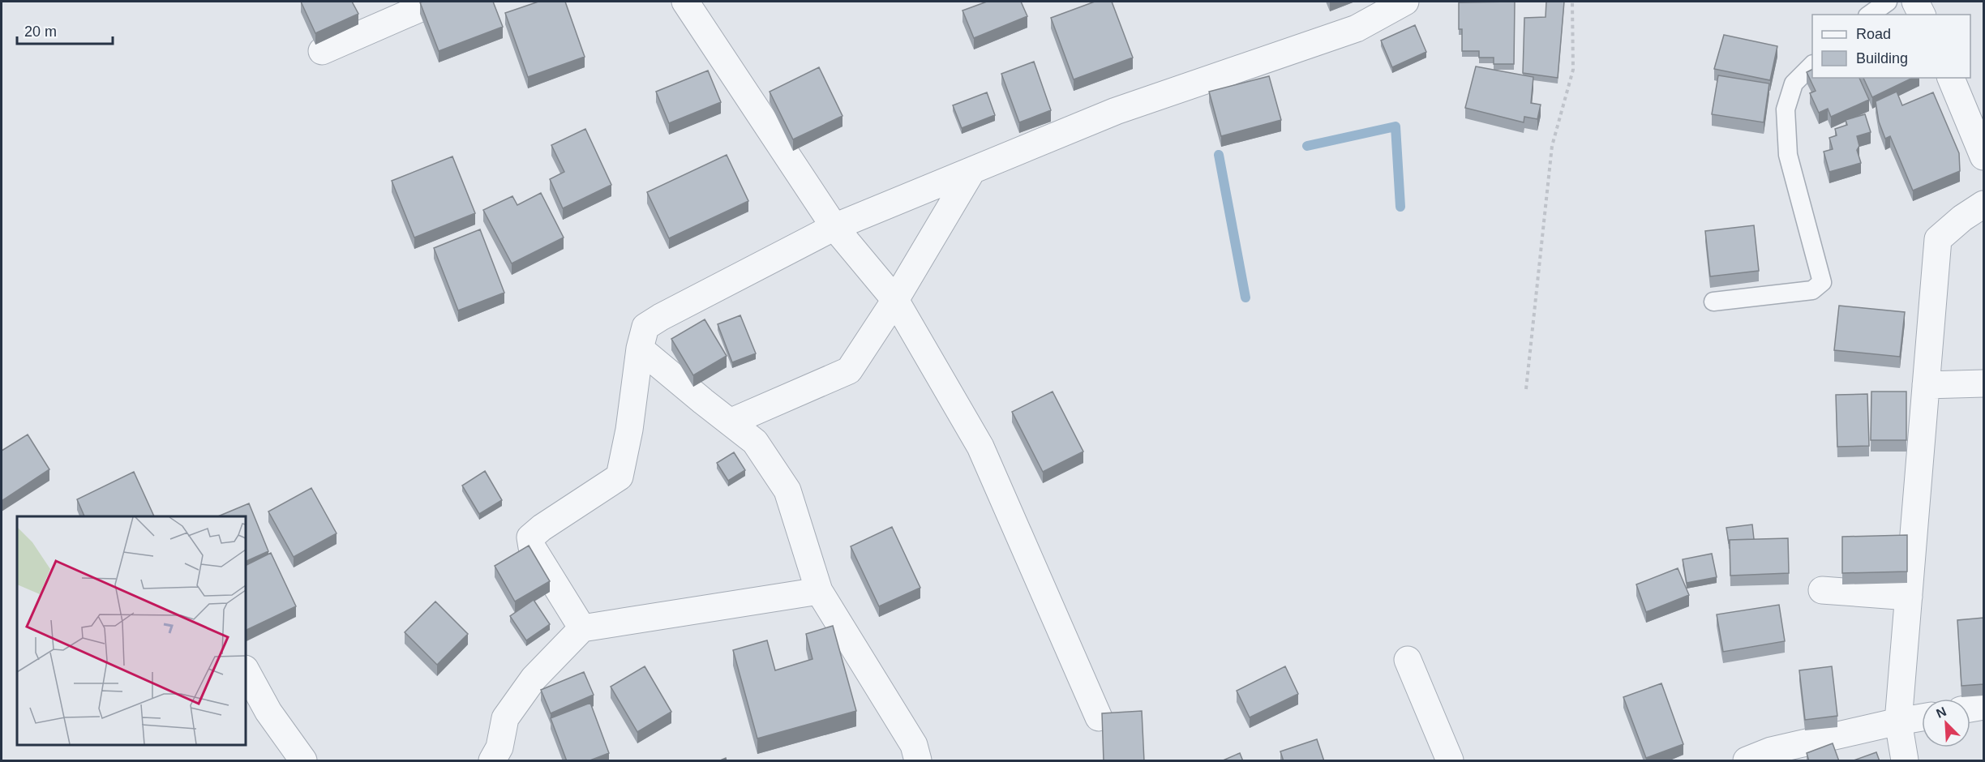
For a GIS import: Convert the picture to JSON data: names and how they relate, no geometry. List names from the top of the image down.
{
  "legend": ["Road", "Building"],
  "scale_bar": "20 m",
  "north": "top left"
}
